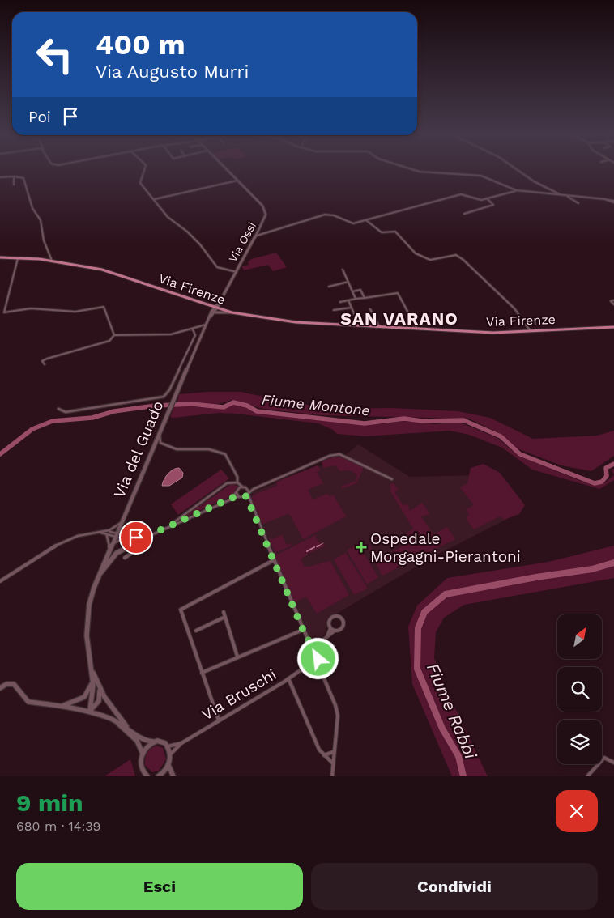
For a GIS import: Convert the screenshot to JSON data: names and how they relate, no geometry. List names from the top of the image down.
{
  "streets": {
    "main road": ["Via Firenze"],
    "street": ["Via Ossi", "Via del Guado", "Via Bruschi"]
  },
  "crossings": [
    ["Via Ossi", "Via Firenze"],
    ["Via Ossi", "Via del Guado"],
    ["Via Firenze", "Via del Guado"]
  ],
  "districts": ["SAN VARANO"],
  "water": ["Fiume Montone", "Fiume Rabbi"],
  "places": {
    "health": ["Ospedale Morgagni-Pierantoni"]
  },
  "north": "top right",
  "page": {
    "turn": ["400 m", "Via Augusto Murri"],
    "then": "Poi",
    "heading": ["9 min", "680 m · 14:39"],
    "buttons": ["Esci", "Condividi"]
  }
}
